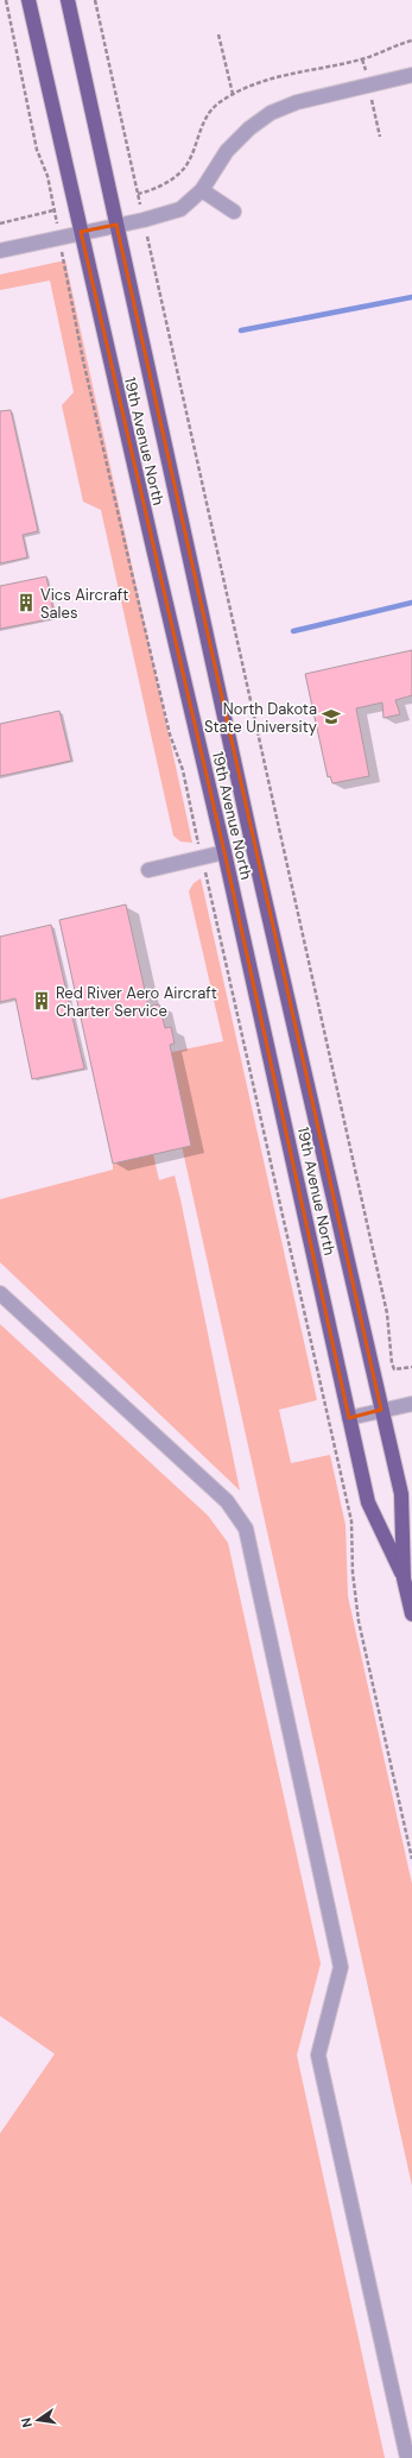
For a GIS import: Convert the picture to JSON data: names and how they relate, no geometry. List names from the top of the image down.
{
  "streets": {
    "main road": ["19th Avenue North"]
  },
  "places": {
    "building": ["Vics Aircraft Sales", "Red River Aero Aircraft Charter Service"],
    "school or university": ["North Dakota State University"]
  },
  "north": "left"
}
